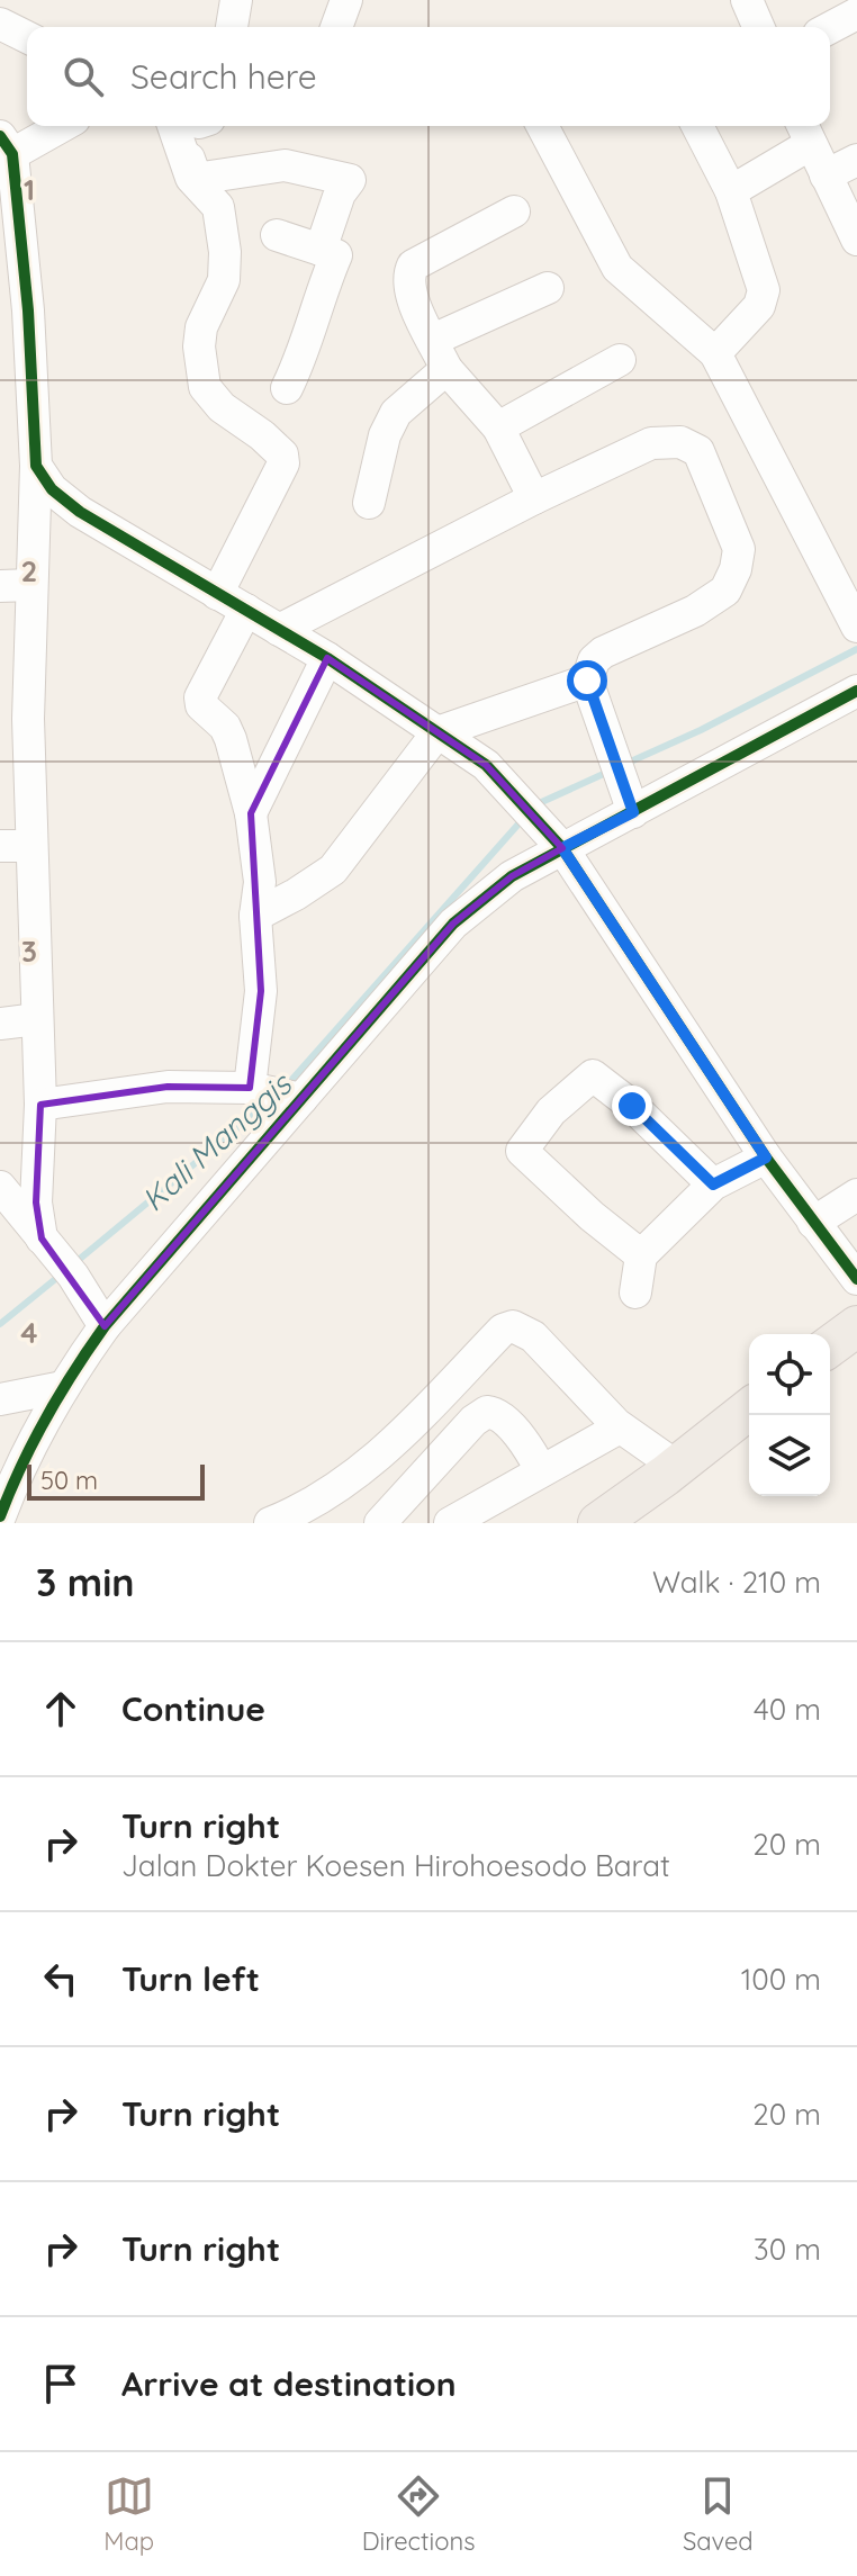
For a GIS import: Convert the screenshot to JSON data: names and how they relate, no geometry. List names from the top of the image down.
{
  "water": ["Kali Manggis"],
  "scale_bar": "50 m",
  "page": {
    "search": "Search here",
    "scale": "50 m",
    "heading": ["3 min", "Walk · 210 m"],
    "list": [
      ["Continue", "40 m"],
      ["Turn right", "Jalan Dokter Koesen Hirohoesodo Barat", "20 m"],
      ["Turn left", "100 m"],
      ["Turn right", "20 m"],
      ["Turn right", "30 m"],
      "Arrive at destination"
    ],
    "nav": ["Map", "Directions", "Saved"]
  },
  "grid": {
    "rows": [
      "1",
      "2",
      "3",
      "4"
    ]
  }
}
